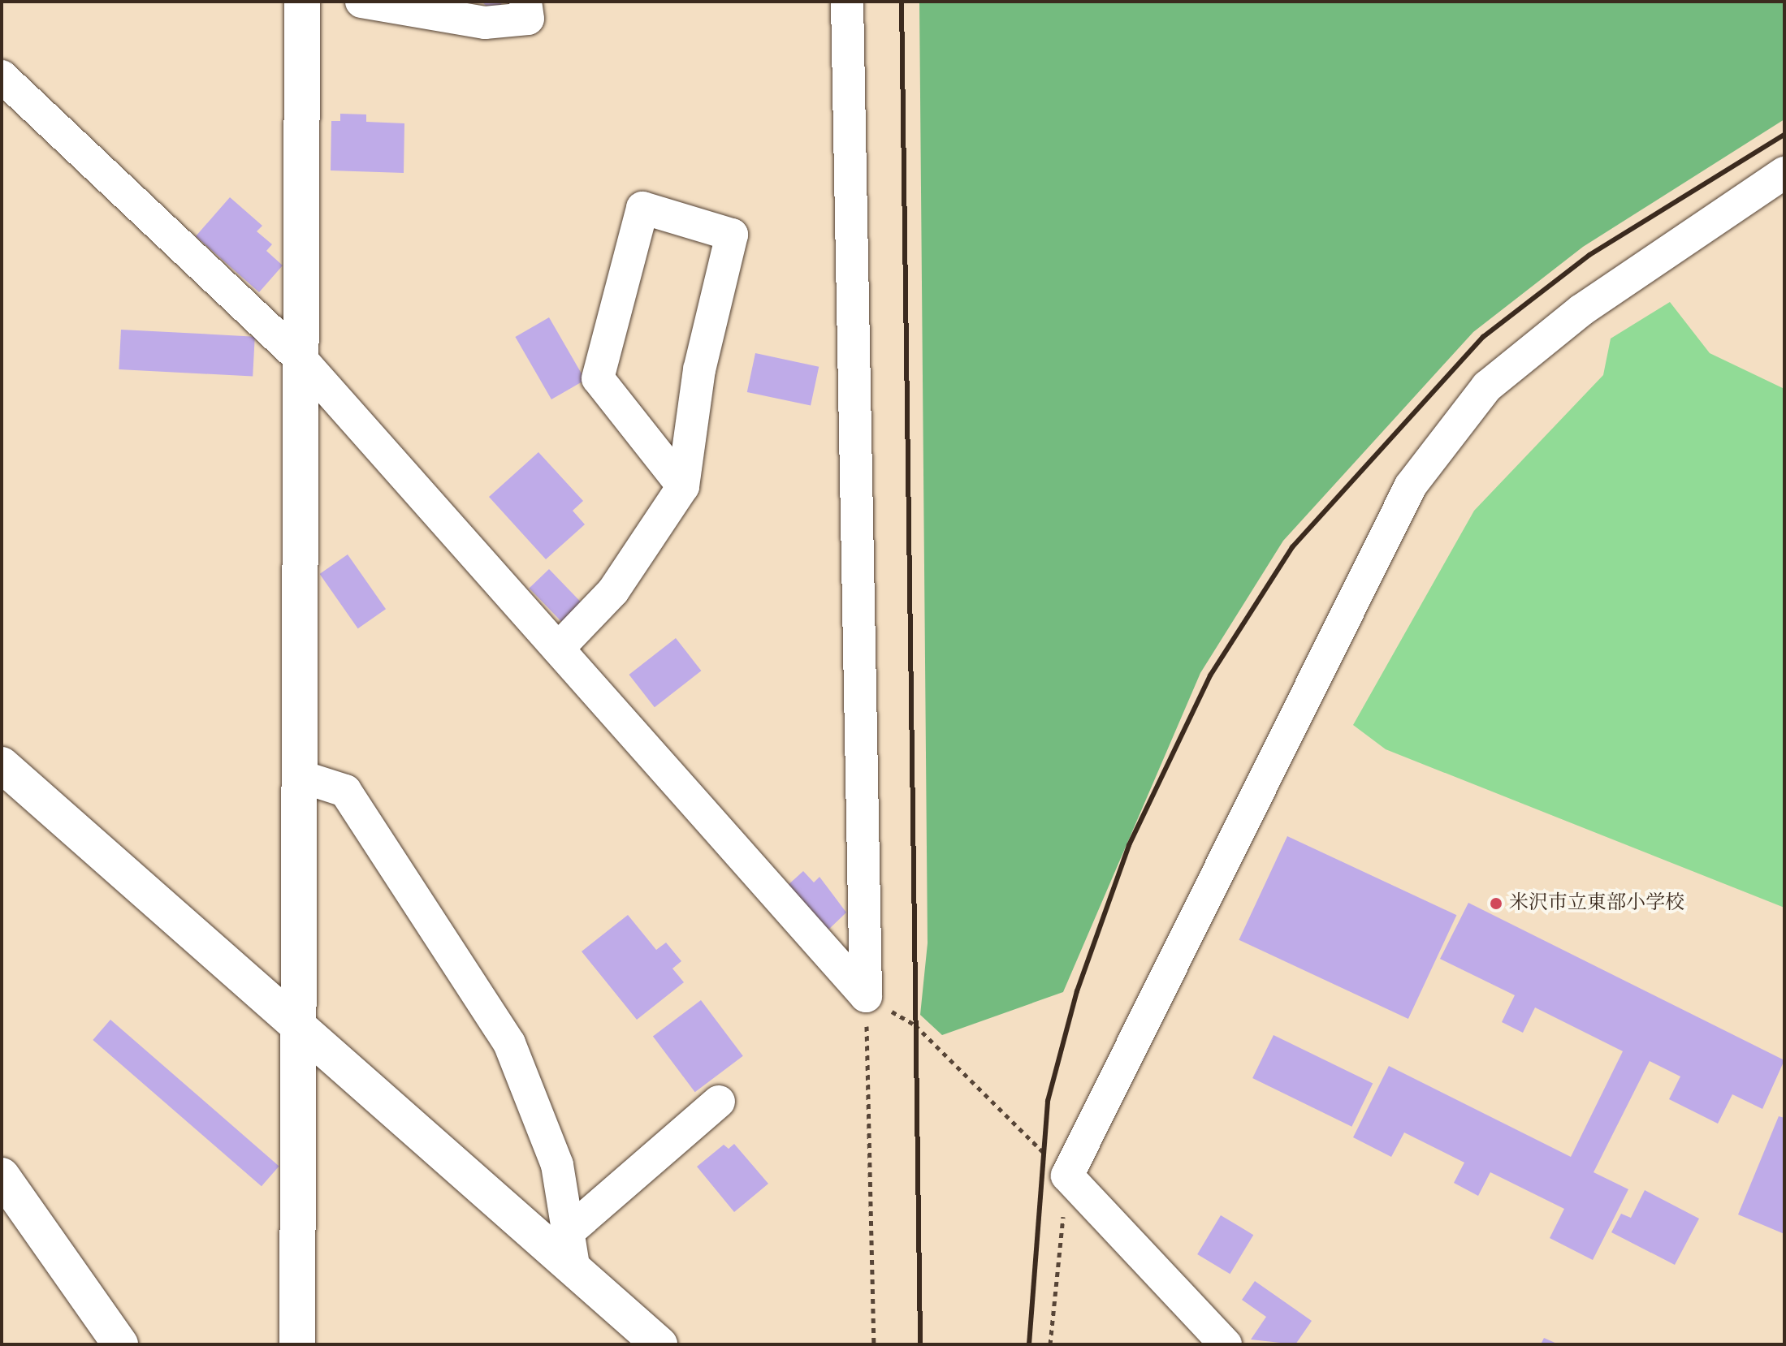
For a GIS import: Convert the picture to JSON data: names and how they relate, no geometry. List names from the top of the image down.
{
  "places": ["米沢市立東部小学校"]
}
